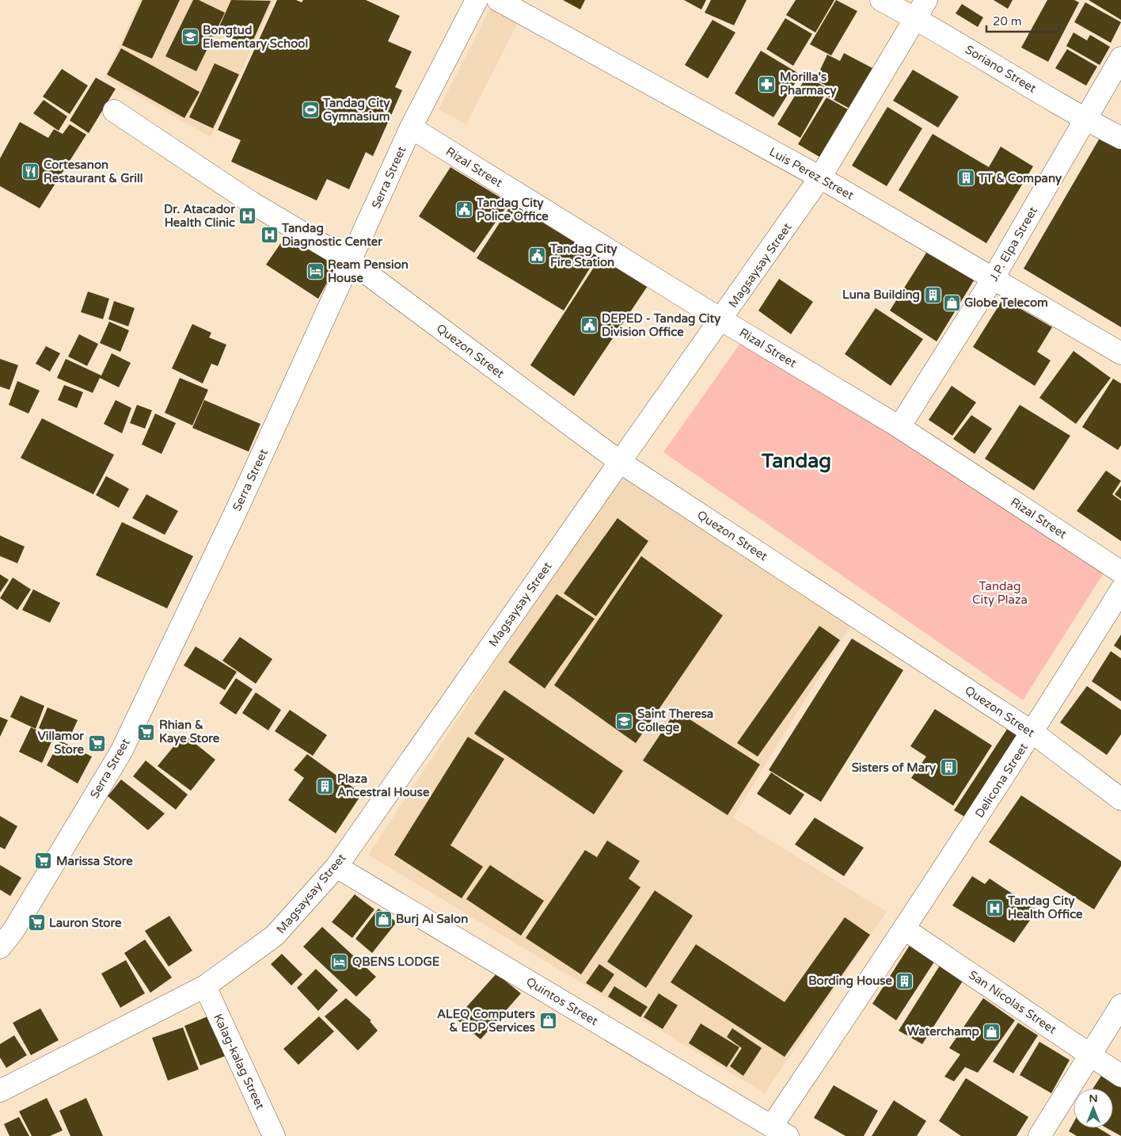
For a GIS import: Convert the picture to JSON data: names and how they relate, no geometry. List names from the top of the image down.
{
  "streets": {
    "street": [
      "Soriano Street",
      "Rizal Street",
      "Luis Perez Street",
      "Serra Street",
      "J.P. Elpa Street",
      "Magsaysay Street",
      "Quezon Street",
      "Delicona Street",
      "Quintos Street",
      "San Nicolas Street",
      "Kalag-kalag Street"
    ]
  },
  "crossings": [
    ["Soriano Street", "J.P. Elpa Street"],
    ["Soriano Street", "Magsaysay Street"],
    ["Rizal Street", "Serra Street"],
    ["Rizal Street", "J.P. Elpa Street"],
    ["Rizal Street", "Magsaysay Street"],
    ["Luis Perez Street", "J.P. Elpa Street"],
    ["Luis Perez Street", "Magsaysay Street"],
    ["Serra Street", "Quezon Street"],
    ["Magsaysay Street", "Quezon Street"],
    ["Magsaysay Street", "Quintos Street"],
    ["Magsaysay Street", "Kalag-kalag Street"],
    ["Quezon Street", "Delicona Street"],
    ["Delicona Street", "Quintos Street"],
    ["Delicona Street", "San Nicolas Street"]
  ],
  "districts": ["Tandag"],
  "parks": ["Tandag City Plaza"],
  "places": {
    "school or university": ["Bongtud Elementary School", "Saint Theresa College"],
    "pharmacy": ["Morilla's Pharmacy"],
    "sports": ["Tandag City Gymnasium"],
    "restaurant": ["Cortesanon Restaurant & Grill"],
    "building": [
      "TT & Company",
      "Luna Building",
      "Sisters of Mary",
      "Plaza Ancestral House",
      "Bording House"
    ],
    "public building": ["Tandag City Police Office", "Tandag City Fire Station", "DEPED - Tandag City Division Office"],
    "hospital": ["Dr. Atacador Health Clinic", "Tandag Diagnostic Center", "Tandag City Health Office"],
    "hotel": ["Ream Pension House", "QBENS LODGE"],
    "shop": [
      "Globe Telecom",
      "Burj Al Salon",
      "ALEQ Computers & EDP Services",
      "Waterchamp"
    ],
    "supermarket": [
      "Rhian & Kaye Store",
      "Villamor Store",
      "Marissa Store",
      "Lauron Store"
    ]
  },
  "scale_bar": "20 m",
  "north": "top"
}
